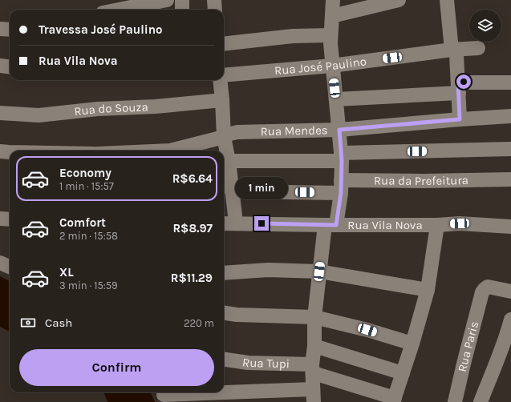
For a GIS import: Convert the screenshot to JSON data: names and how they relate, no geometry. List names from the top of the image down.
{
  "streets": {
    "street": [
      "Rua José Paulino",
      "Rua do Souza",
      "Rua Mendes",
      "Rua da Prefeitura",
      "Rua Vila Nova",
      "Rua Paris",
      "Rua Tupi"
    ]
  },
  "page": {
    "banner": ["Travessa José Paulino", "Rua Vila Nova"],
    "list": [
      {
        "name": "Economy",
        "note": "1 min · 15:57",
        "value": "R$6.64"
      },
      {
        "name": "Comfort",
        "note": "2 min · 15:58",
        "value": "R$8.97"
      },
      {
        "name": "XL",
        "note": "3 min · 15:59",
        "value": "R$11.29"
      }
    ],
    "bubble": "1 min",
    "pay": ["Cash", "220 m"],
    "buttons": "Confirm"
  }
}
